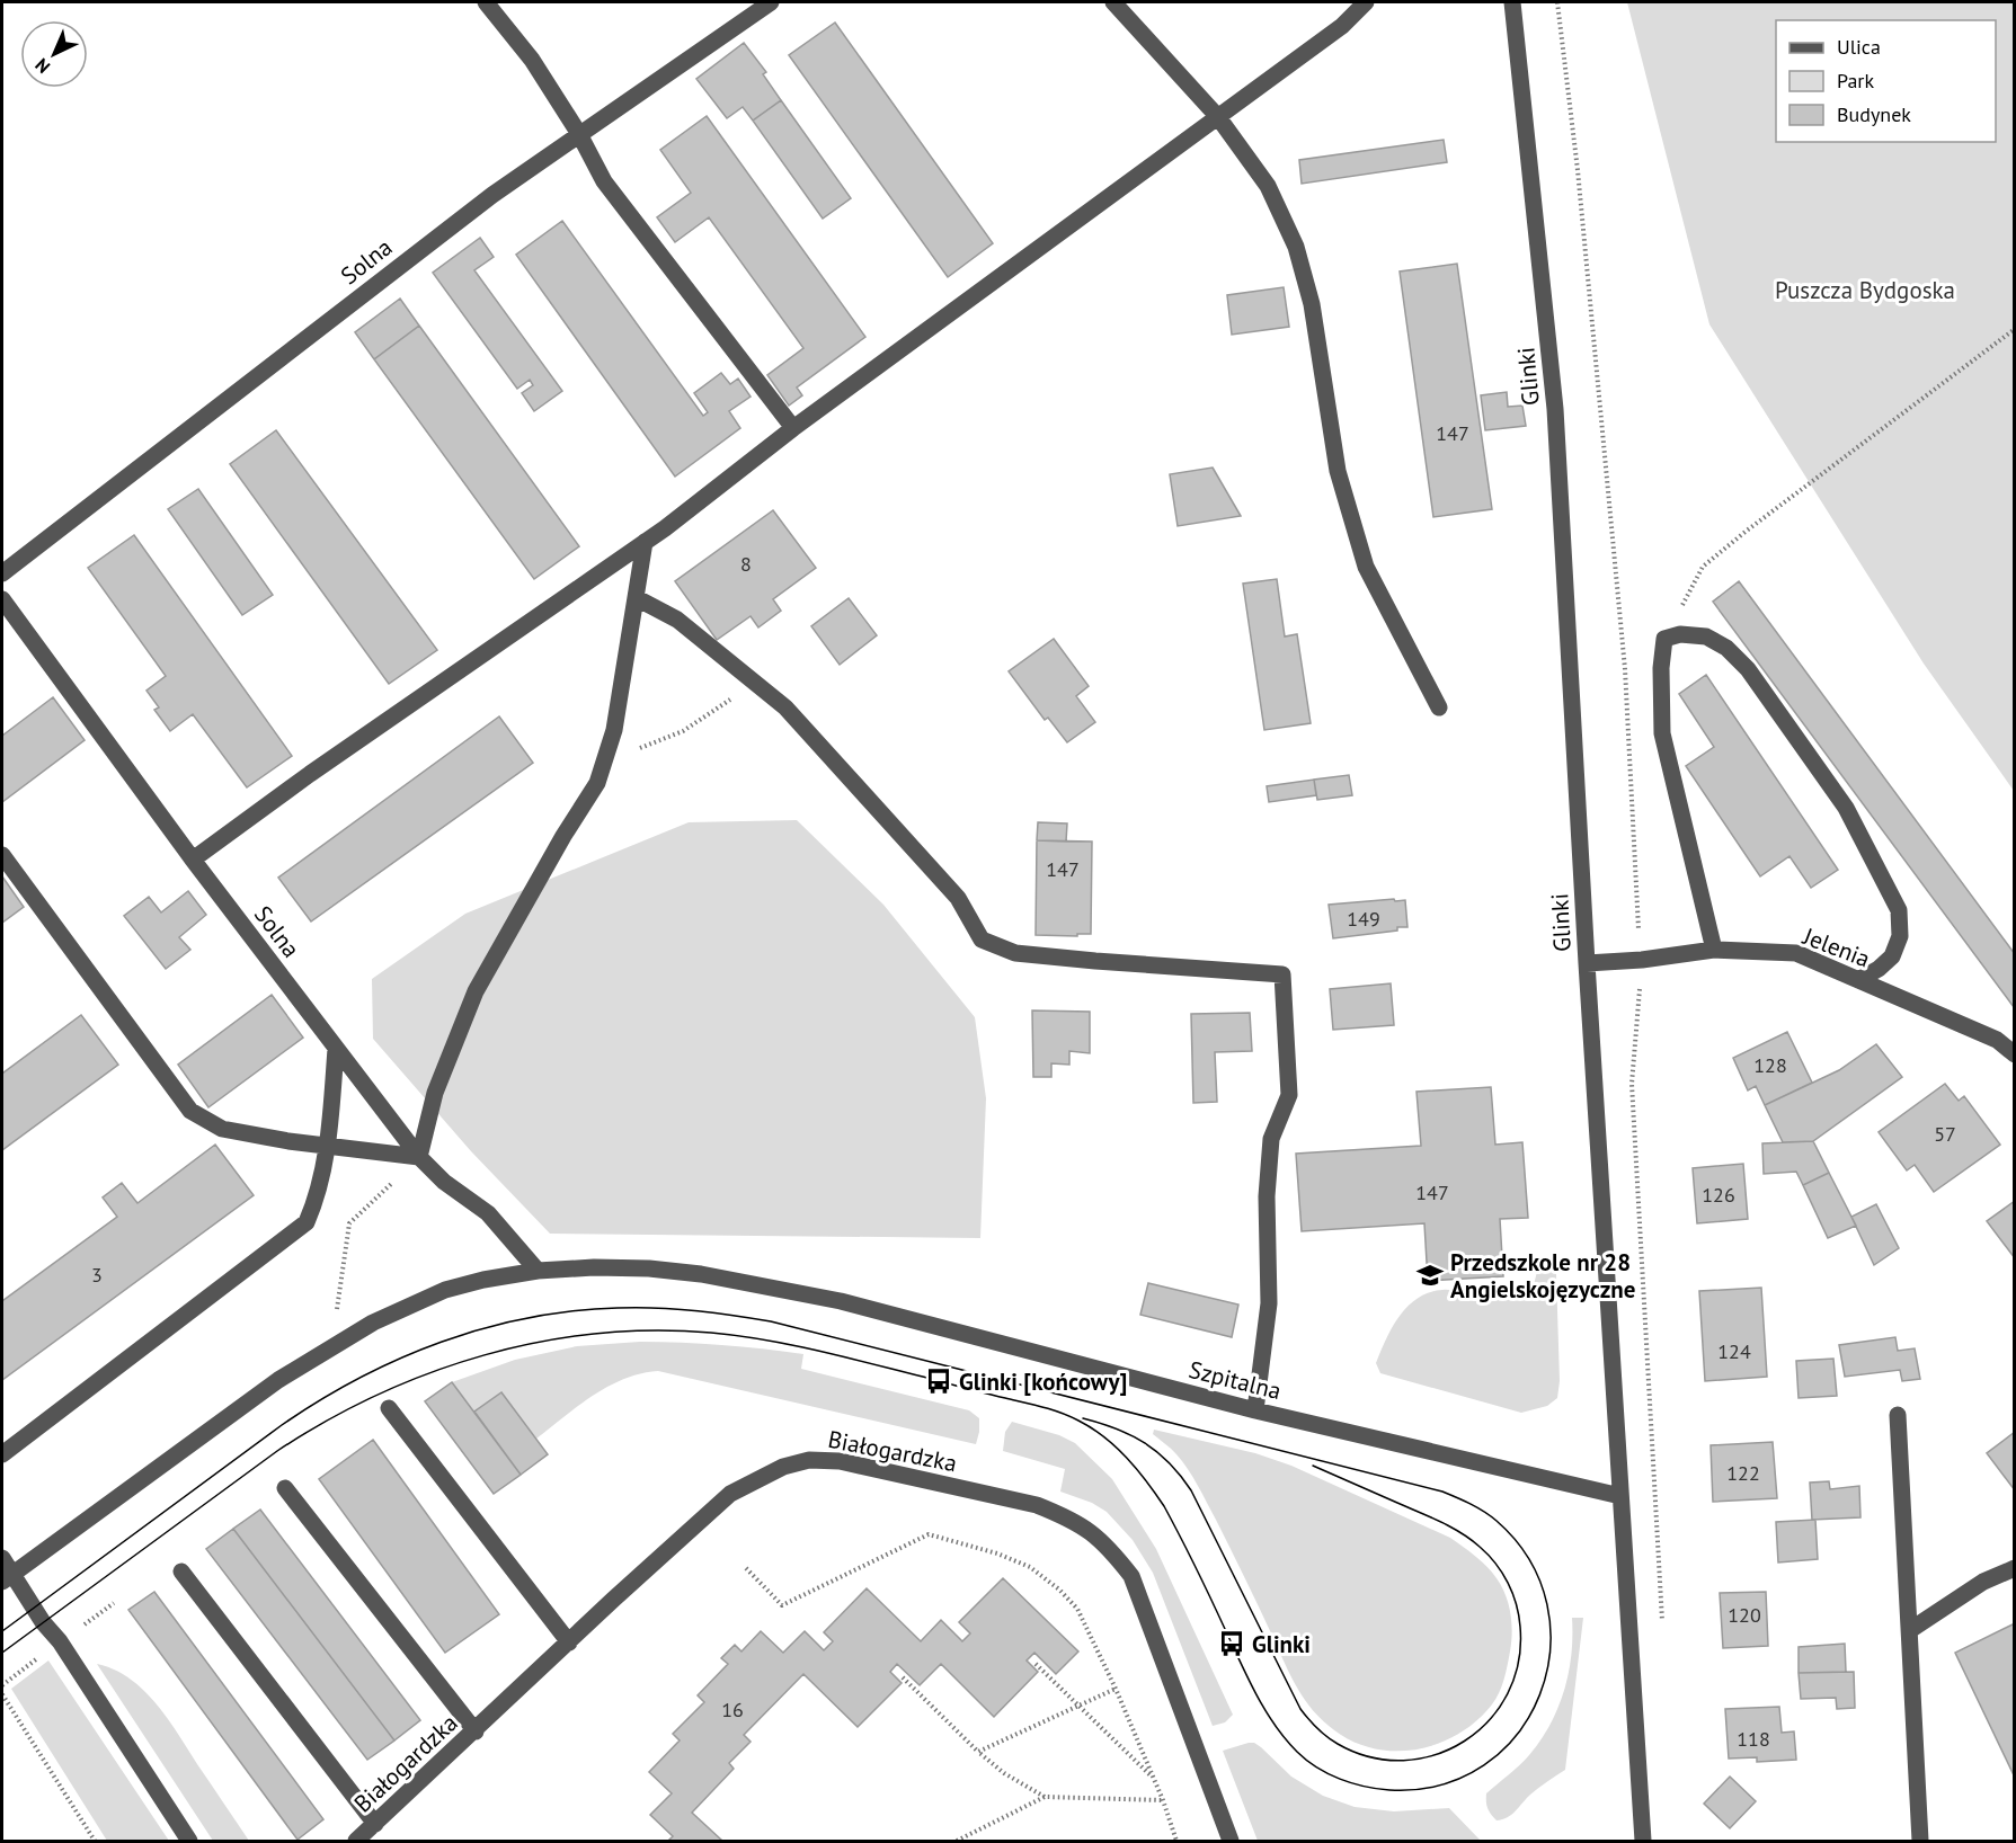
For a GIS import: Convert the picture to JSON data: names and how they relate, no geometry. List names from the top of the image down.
{
  "streets": {
    "street": [
      "Solna",
      "Glinki",
      "Jelenia",
      "Szpitalna",
      "Białogardzka"
    ]
  },
  "crossings": [
    ["Solna", "Szpitalna"],
    ["Glinki", "Jelenia"],
    ["Glinki", "Szpitalna"]
  ],
  "parks": ["Puszcza Bydgoska"],
  "places": {
    "school or university": ["Przedszkole nr 28 Angielskojęzyczne"],
    "bus stop": ["Glinki [końcowy]", "Glinki"]
  },
  "house_numbers": [
    "147",
    "8",
    "147",
    "149",
    "128",
    "57",
    "147",
    "126",
    "3",
    "124",
    "122",
    "120",
    "16",
    "118"
  ],
  "legend": ["Ulica", "Park", "Budynek"],
  "north": "bottom left"
}
